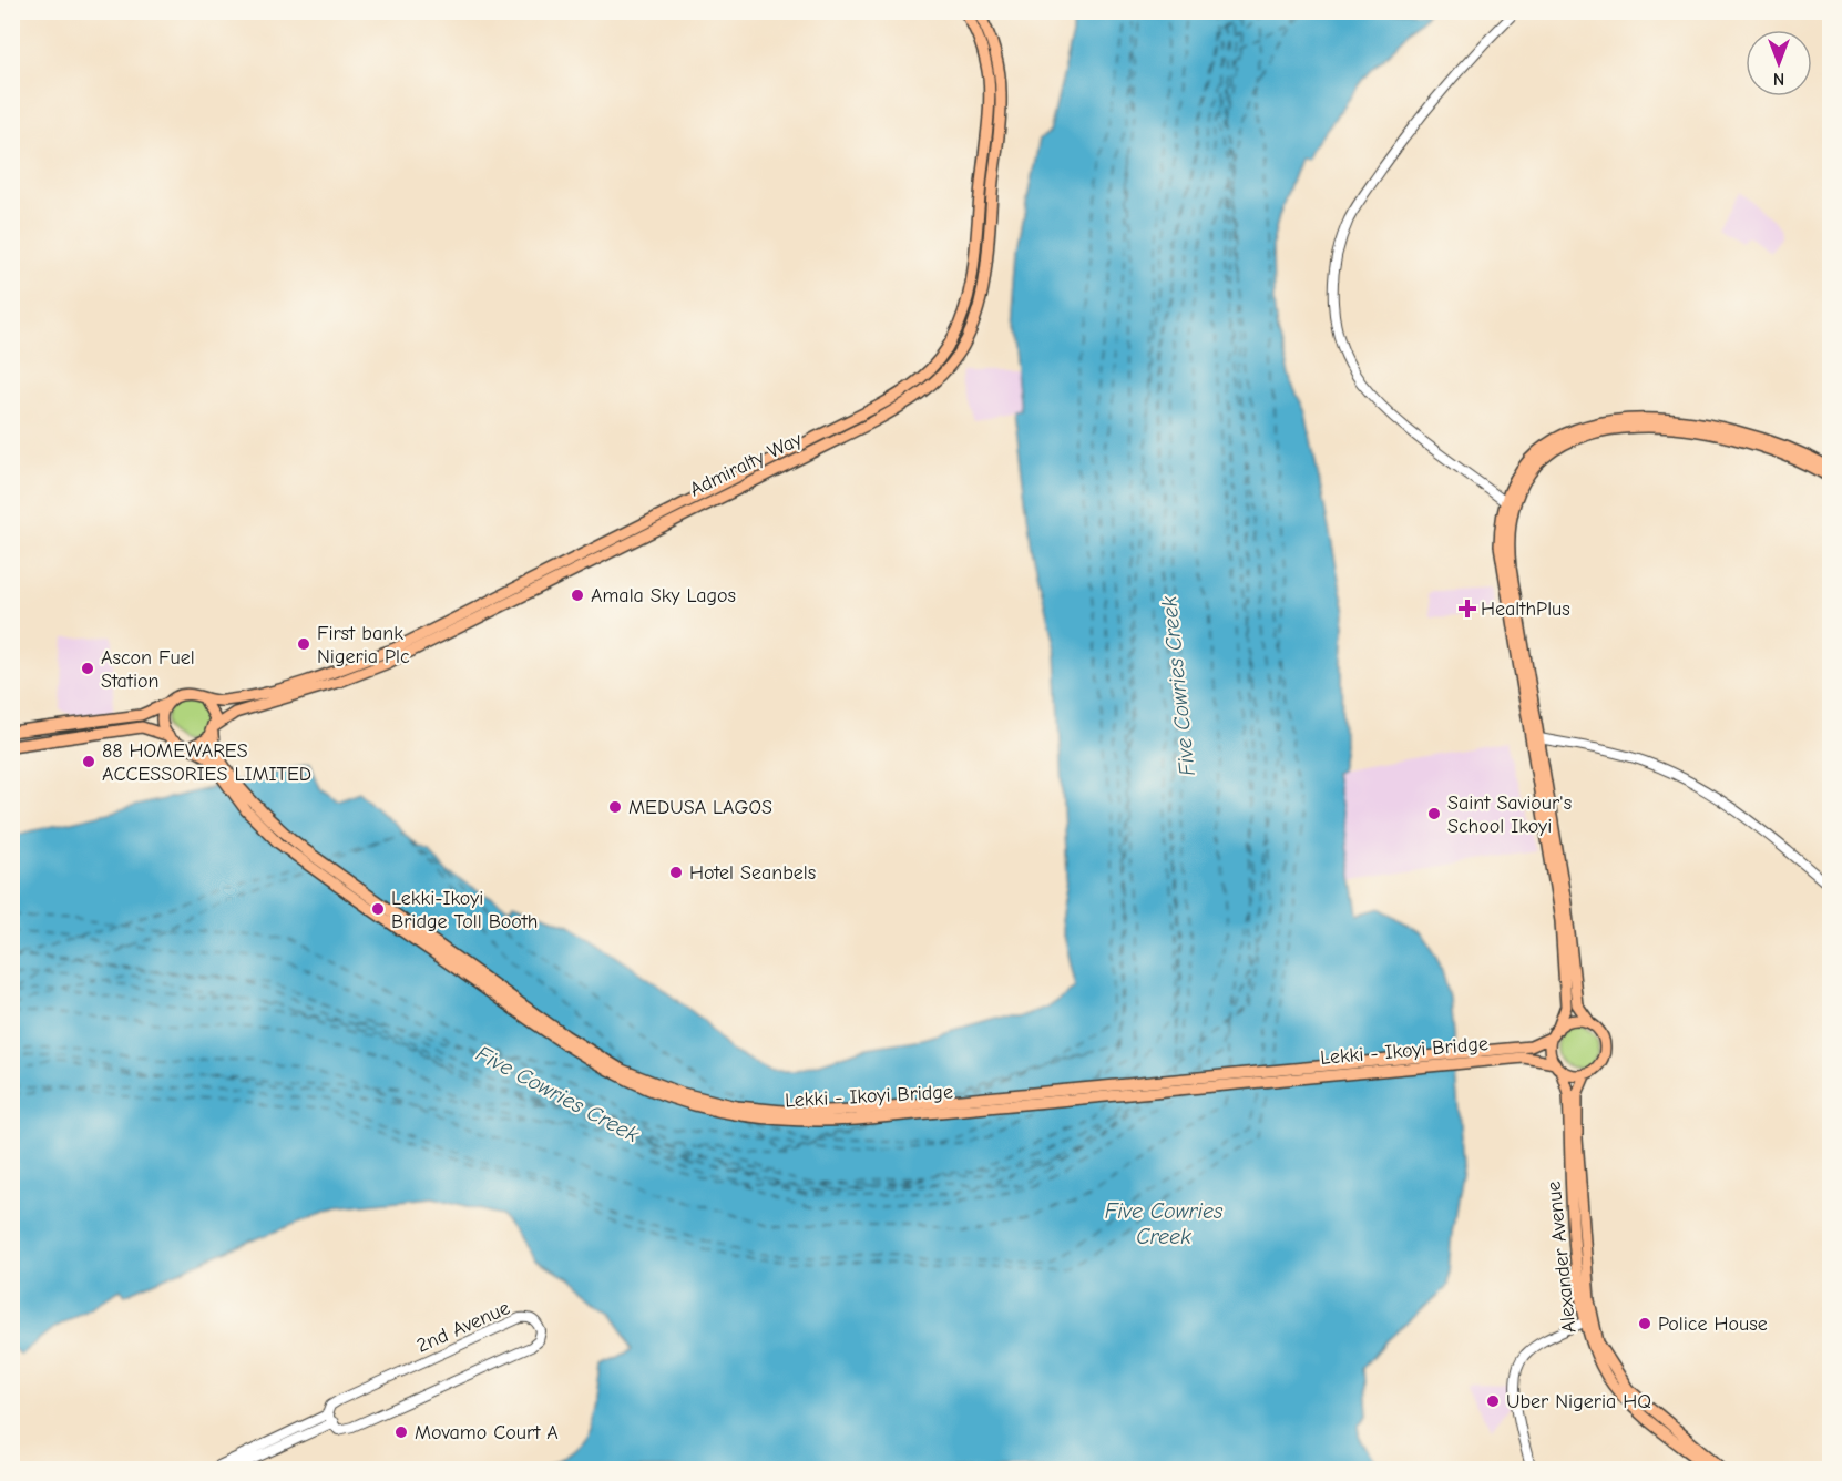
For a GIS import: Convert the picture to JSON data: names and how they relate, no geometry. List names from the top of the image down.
{
  "streets": {
    "main road": ["Admiralty Way", "Lekki - Ikoyi Bridge", "Alexander Avenue"],
    "street": ["2nd Avenue"]
  },
  "water": ["Five Cowries Creek"],
  "places": {
    "other": [
      "Amala Sky Lagos",
      "First bank Nigeria Plc",
      "Ascon Fuel Station",
      "88 HOMEWARES ACCESSORIES LIMITED",
      "MEDUSA LAGOS",
      "Saint Saviour's School Ikoyi",
      "Hotel Seanbels",
      "Lekki-Ikoyi Bridge Toll Booth",
      "Police House",
      "Uber Nigeria HQ",
      "Movamo Court A"
    ],
    "health": ["HealthPlus"]
  },
  "north": "bottom"
}
